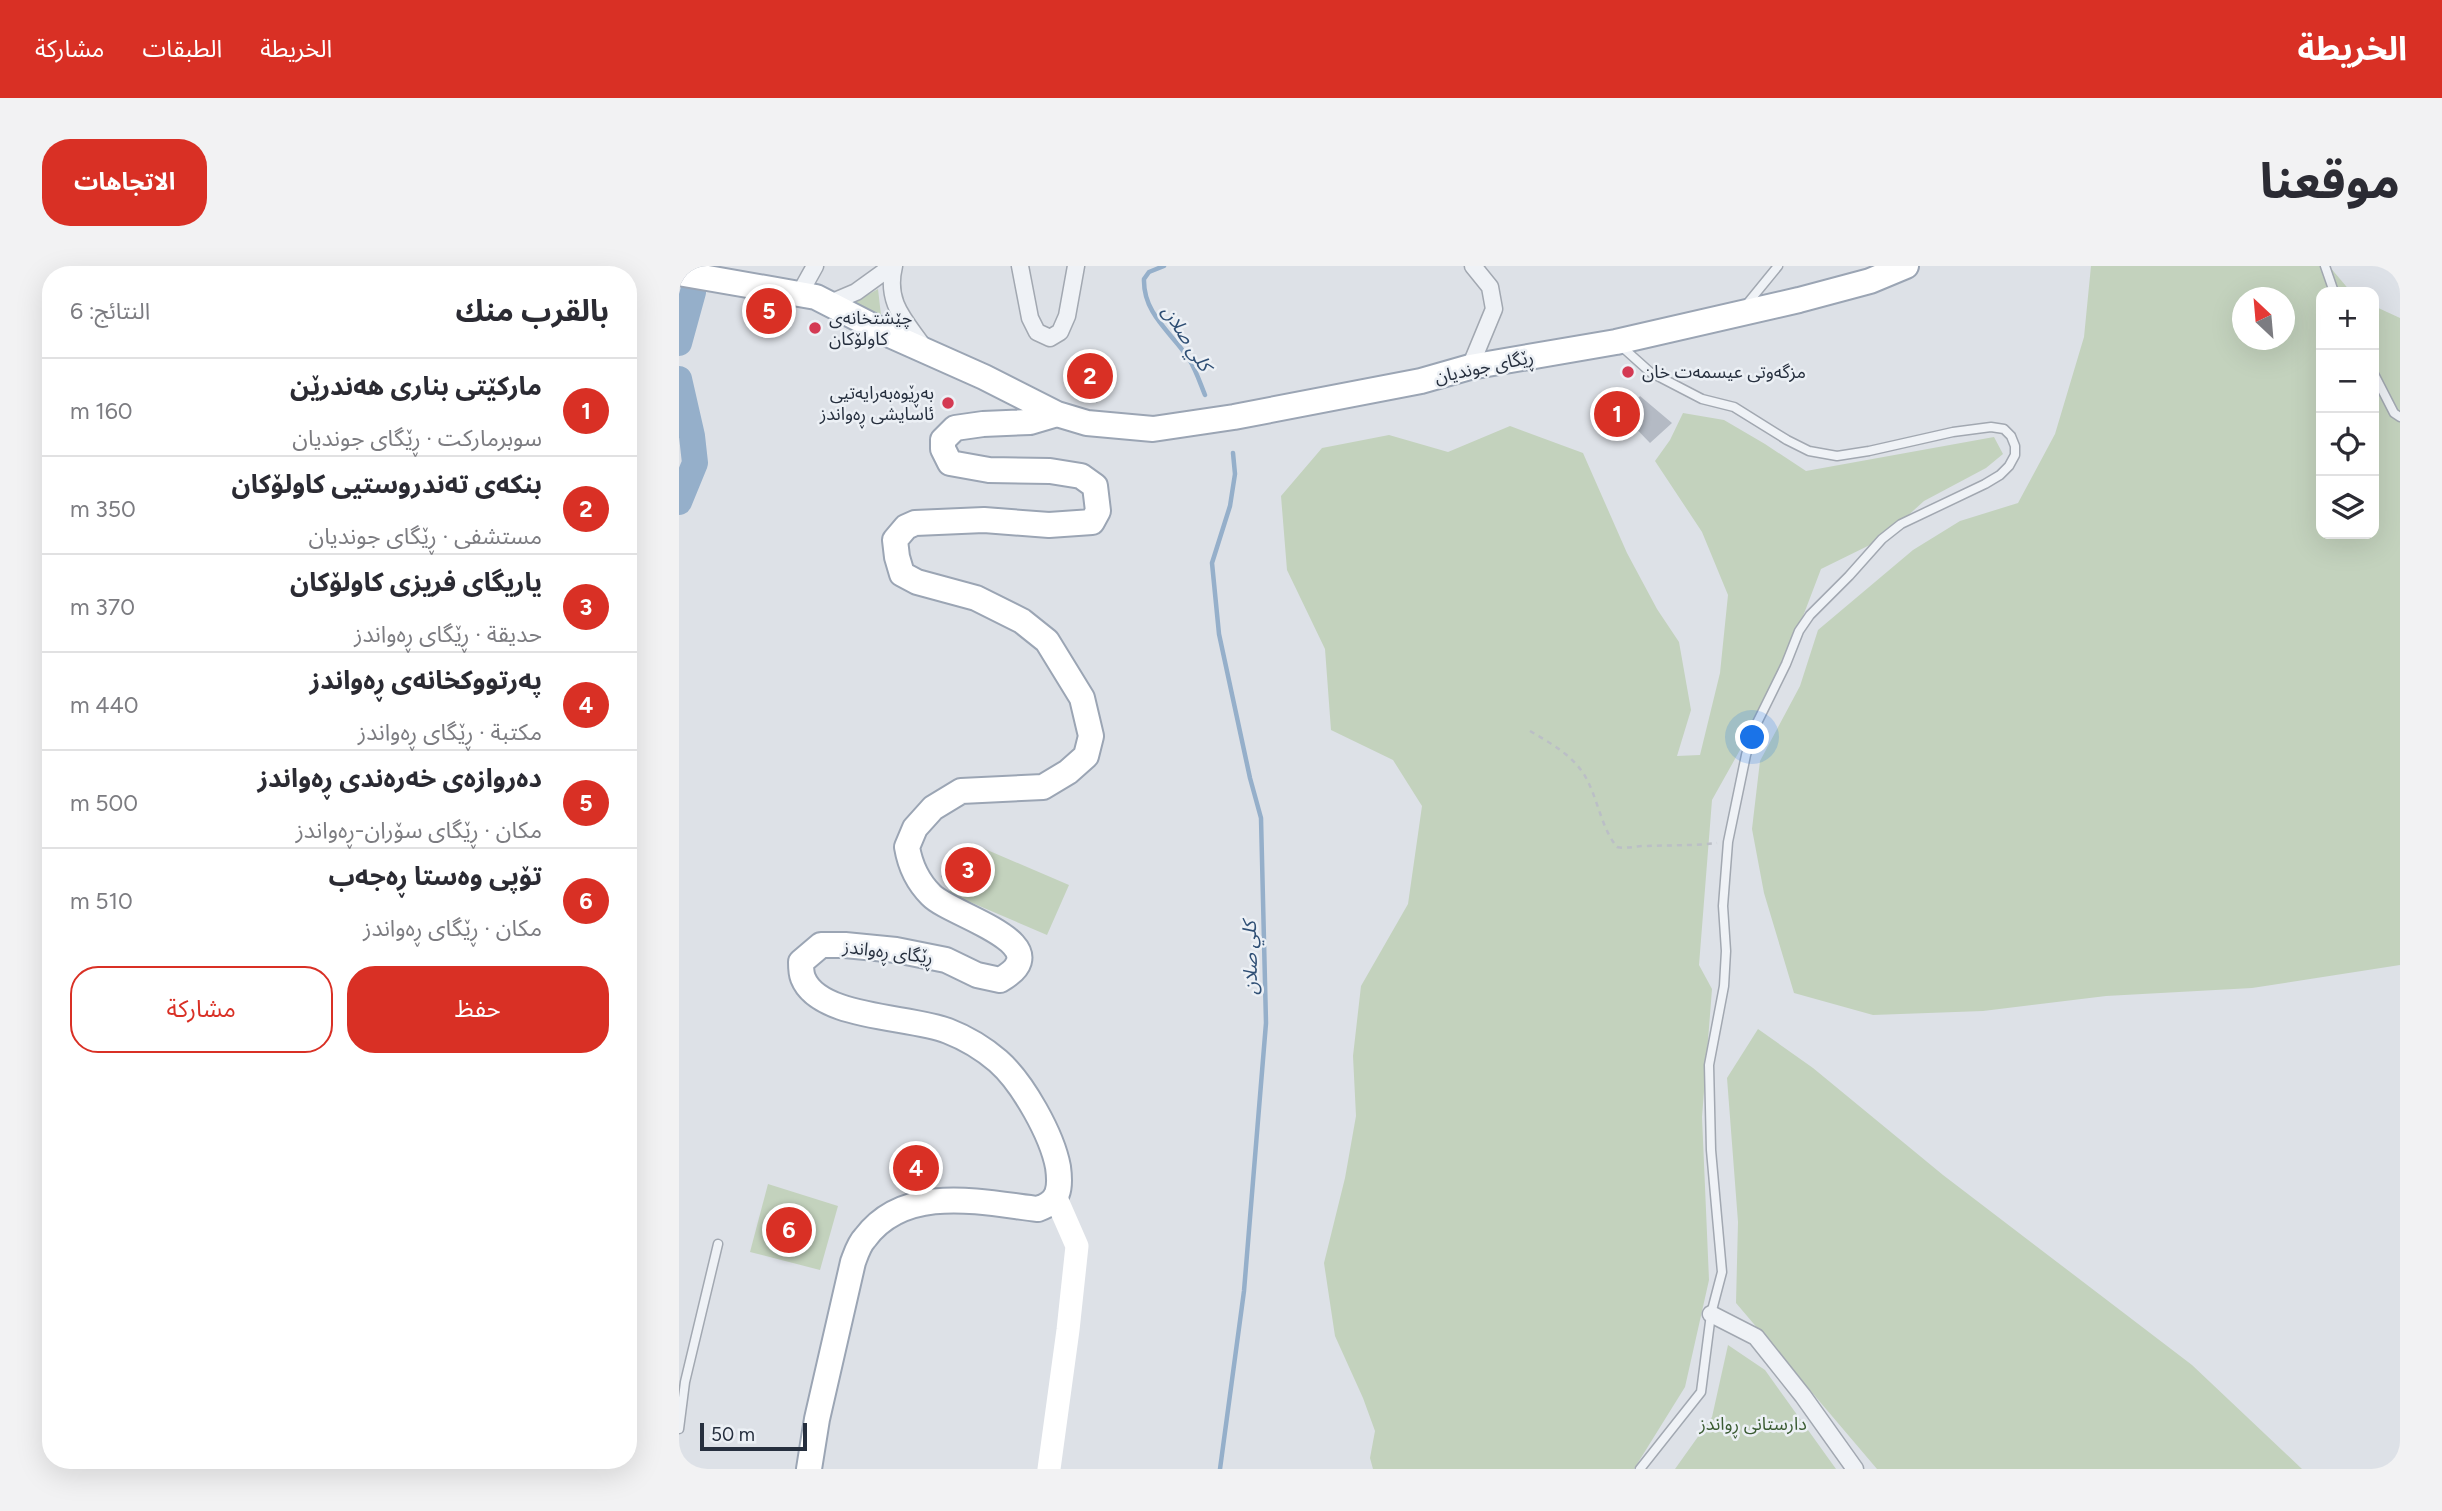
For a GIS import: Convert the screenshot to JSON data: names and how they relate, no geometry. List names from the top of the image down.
{
  "streets": {
    "main road": ["ڕێگای جوندیان", "ڕێگای ڕەواندز"]
  },
  "crossings": [
    ["ڕێگای جوندیان", "ڕێگای ڕەواندز"]
  ],
  "water": ["كلي صلان"],
  "parks": ["دارستانی ڕواندز"],
  "places": ["چێشتخانه‌ی كاولۆكان", "مزگەوتی عیسمەت خان", "بەڕێوەبەرایەتیی ئاسایشی ڕەواندز"],
  "scale_bar": "50 m",
  "north": "top left",
  "page": {
    "header": "الخريطة",
    "nav": ["الخريطة", "الطبقات", "مشاركة"],
    "title": "موقعنا",
    "buttons": [
      "الاتجاهات",
      ["حفظ", "مشاركة"]
    ],
    "heading": ["بالقرب منك", "النتائج: 6"],
    "pins": [
      "5",
      "2",
      "1",
      "3",
      "4",
      "6"
    ],
    "map_buttons": ["+", "−"],
    "list": [
      {
        "mark": "1",
        "name": "مارکێتی بناری هەندرێن",
        "note": "سوبرماركت · ڕێگای جوندیان",
        "value": "160 m"
      },
      {
        "mark": "2",
        "name": "بنکەی تەندروستیی کاولۆکان",
        "note": "مستشفى · ڕێگای جوندیان",
        "value": "350 m"
      },
      {
        "mark": "3",
        "name": "یاریگای فریزی کاولۆکان",
        "note": "حديقة · ڕێگای ڕەواندز",
        "value": "370 m"
      },
      {
        "mark": "4",
        "name": "پەرتووکخانەی ڕەواندز",
        "note": "مكتبة · ڕێگای ڕەواندز",
        "value": "440 m"
      },
      {
        "mark": "5",
        "name": "دەروازەی خەرەندی ڕەواندز",
        "note": "مكان · ڕێگای سۆران-ڕەواندز",
        "value": "500 m"
      },
      {
        "mark": "6",
        "name": "تۆپی وەستا ڕەجەب",
        "note": "مكان · ڕێگای ڕەواندز",
        "value": "510 m"
      }
    ],
    "scale": "50 m"
  }
}
